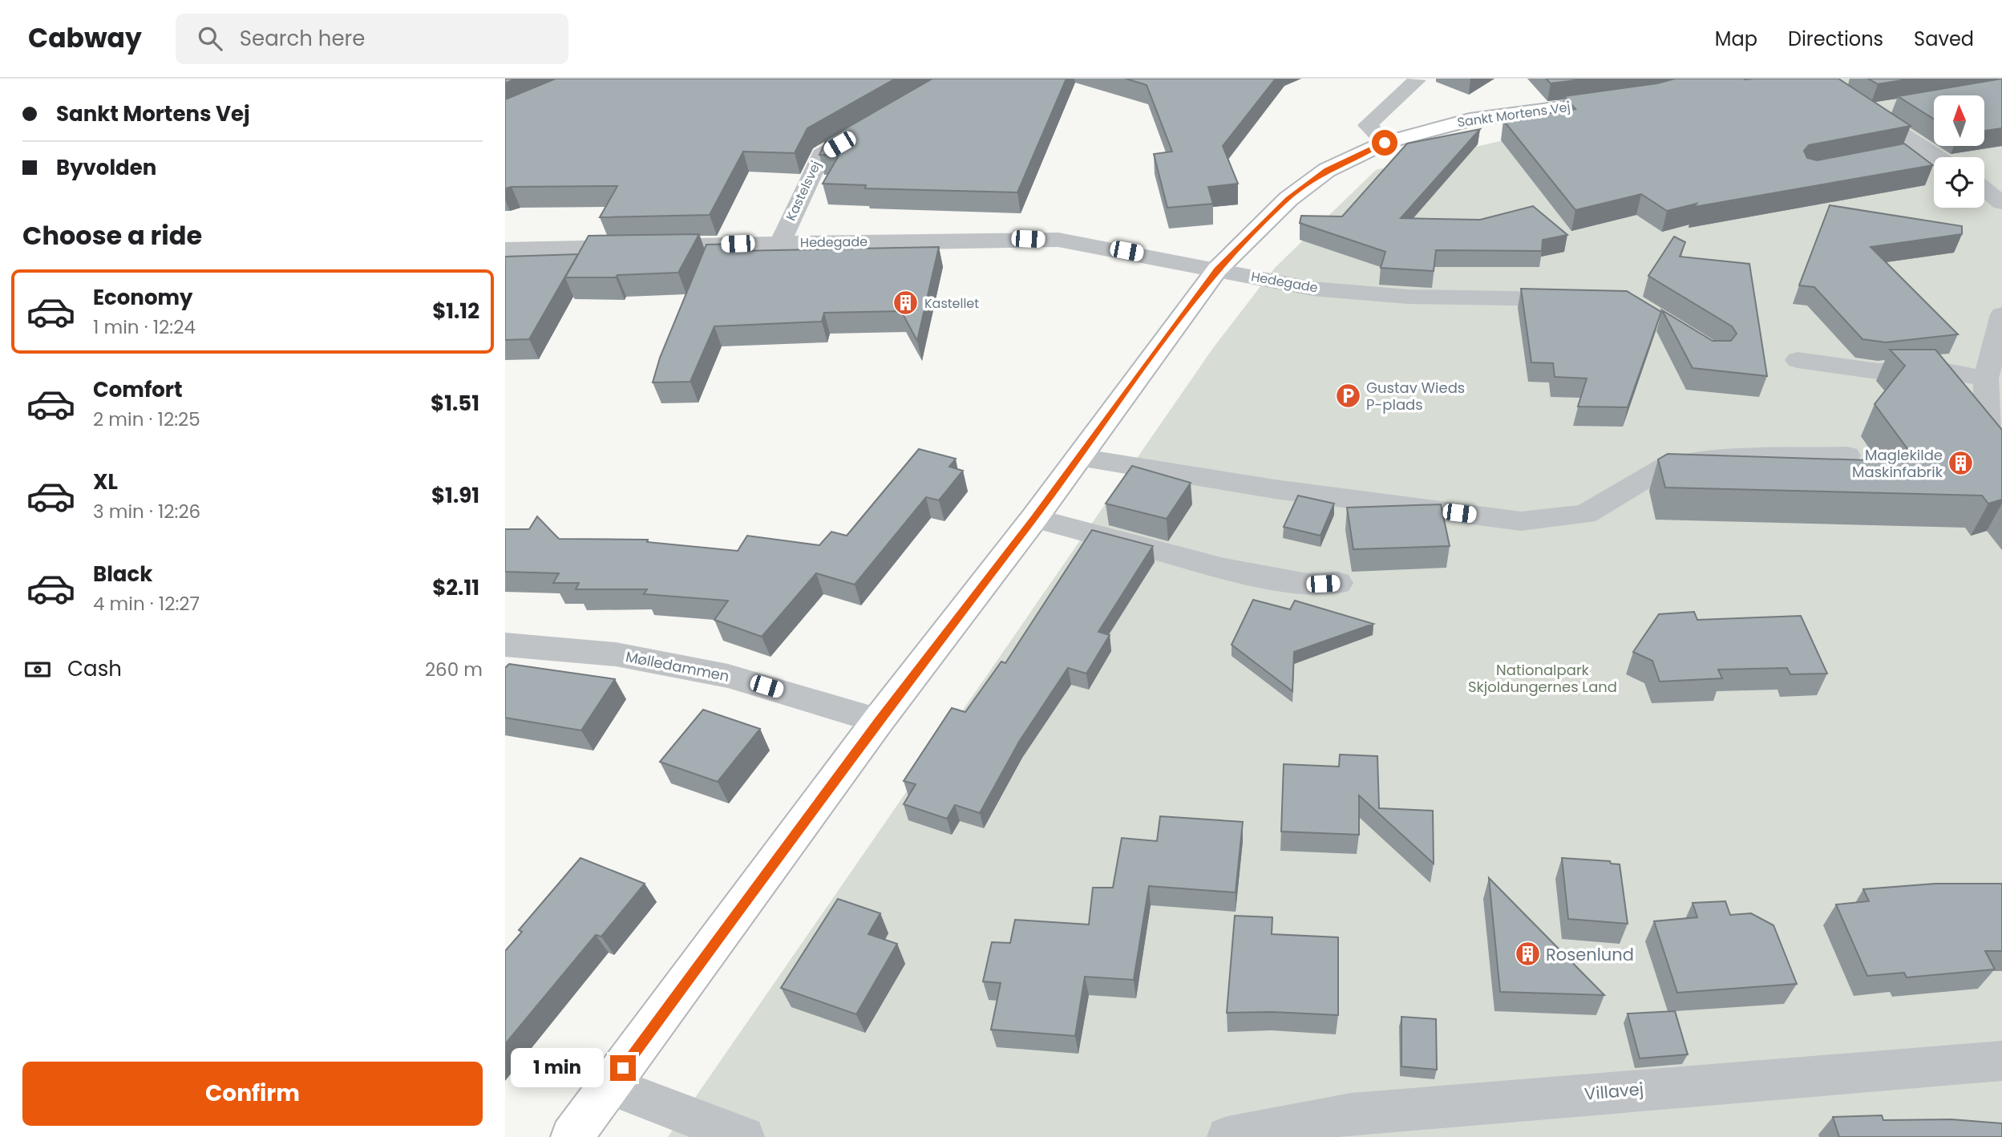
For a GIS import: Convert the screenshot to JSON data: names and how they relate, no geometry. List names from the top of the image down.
{
  "streets": {
    "main road": ["Sankt Mortens Vej"],
    "street": [
      "Kastelsvej",
      "Hedegade",
      "Mølledammen",
      "Villavej"
    ]
  },
  "crossings": [
    ["Sankt Mortens Vej", "Hedegade"],
    ["Sankt Mortens Vej", "Mølledammen"],
    ["Kastelsvej", "Hedegade"]
  ],
  "parks": ["Nationalpark Skjoldungernes Land"],
  "places": {
    "building": ["Kastellet", "Maglekilde Maskinfabrik", "Rosenlund"],
    "parking": ["Gustav Wieds P-plads"]
  },
  "north": "top",
  "page": {
    "header": "Cabway",
    "search": "Search here",
    "nav": ["Map", "Directions", "Saved"],
    "banner": ["Sankt Mortens Vej", "Byvolden"],
    "heading": "Choose a ride",
    "list": [
      {
        "name": "Economy",
        "note": "1 min · 12:24",
        "value": "$1.12"
      },
      {
        "name": "Comfort",
        "note": "2 min · 12:25",
        "value": "$1.51"
      },
      {
        "name": "XL",
        "note": "3 min · 12:26",
        "value": "$1.91"
      },
      {
        "name": "Black",
        "note": "4 min · 12:27",
        "value": "$2.11"
      }
    ],
    "pay": ["Cash", "260 m"],
    "bubble": "1 min",
    "buttons": "Confirm"
  }
}
